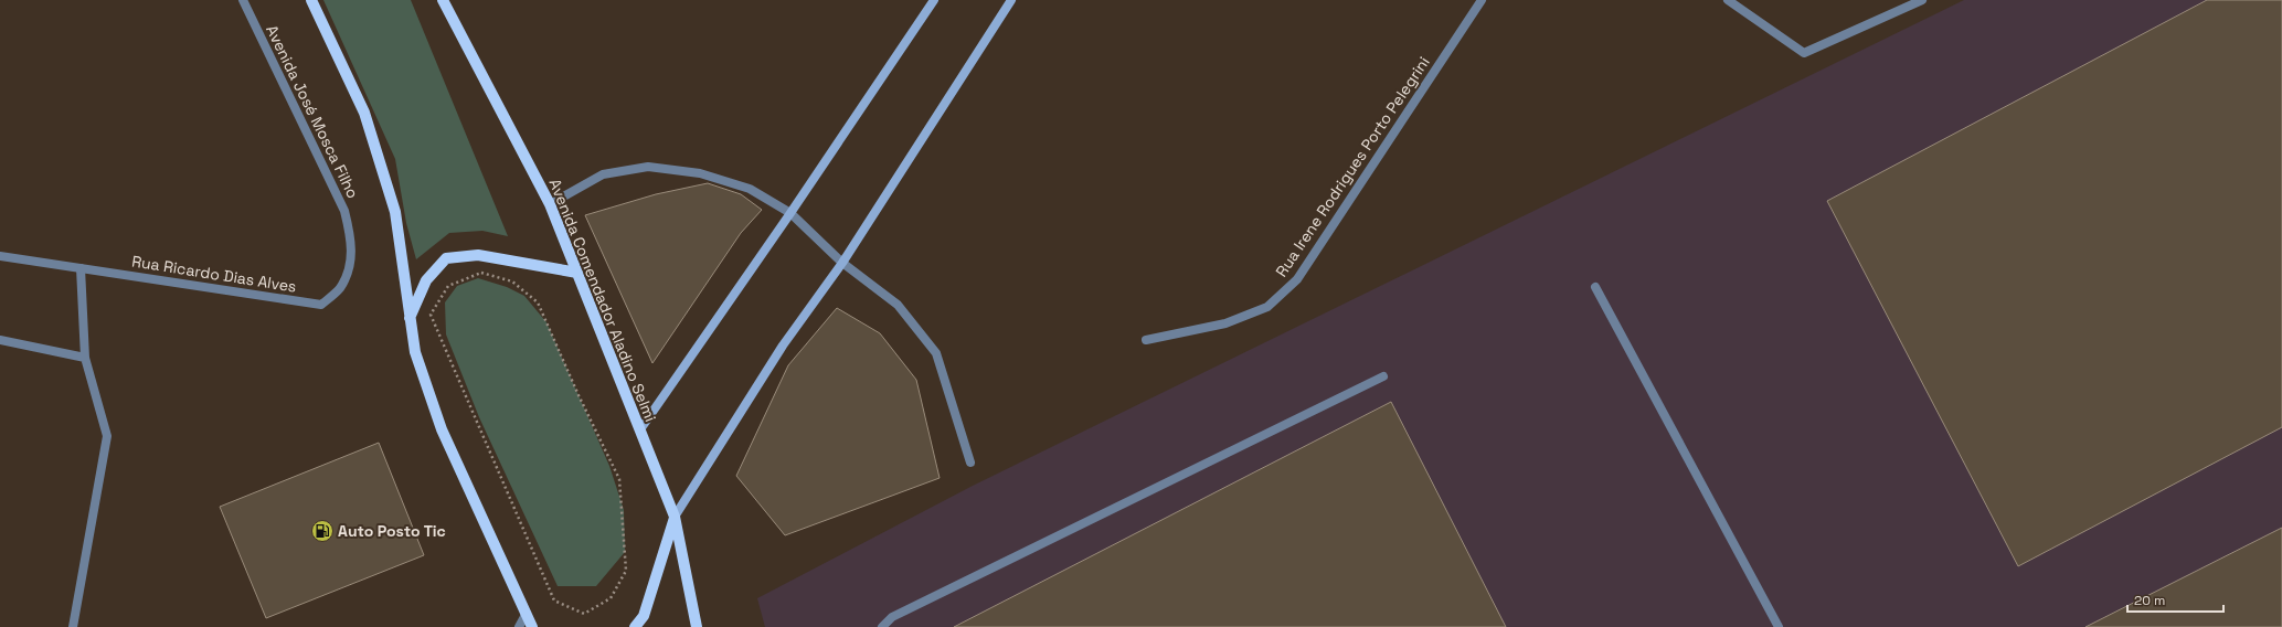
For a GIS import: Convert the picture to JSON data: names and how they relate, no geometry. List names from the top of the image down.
{
  "streets": {
    "main road": ["Avenida Comendador Aladino Selmi"],
    "street": ["Avenida José Mosca Filho", "Rua Irene Rodrigues Porto Pelegrini", "Rua Ricardo Dias Alves"]
  },
  "crossings": [
    ["Avenida José Mosca Filho", "Rua Ricardo Dias Alves"]
  ],
  "places": {
    "fuel station": ["Auto Posto Tic"]
  },
  "scale_bar": "20 m"
}
